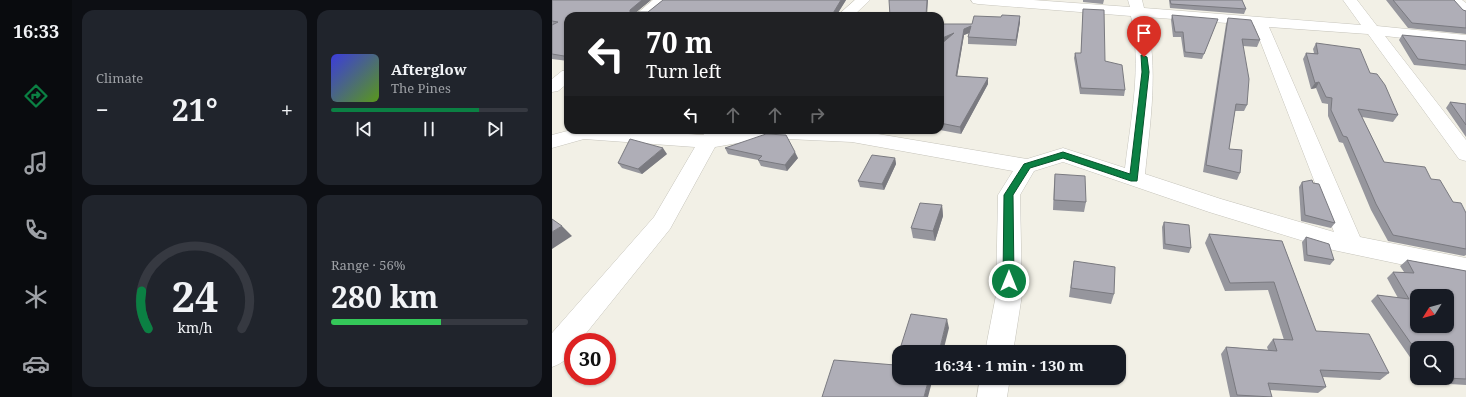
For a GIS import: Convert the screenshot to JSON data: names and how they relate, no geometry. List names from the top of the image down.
{
  "north": "bottom left",
  "page": {
    "tabs": "16:33",
    "tile": [
      "Climate",
      ["Range · 56%", "280 km"]
    ],
    "turn": ["70 m", "Turn left"],
    "song": ["Afterglow", "The Pines"],
    "heat": ["−", "21°", "+"],
    "limit": "30",
    "trip": "16:34 · 1 min · 130 m",
    "gauge": ["24", "km/h"]
  }
}
